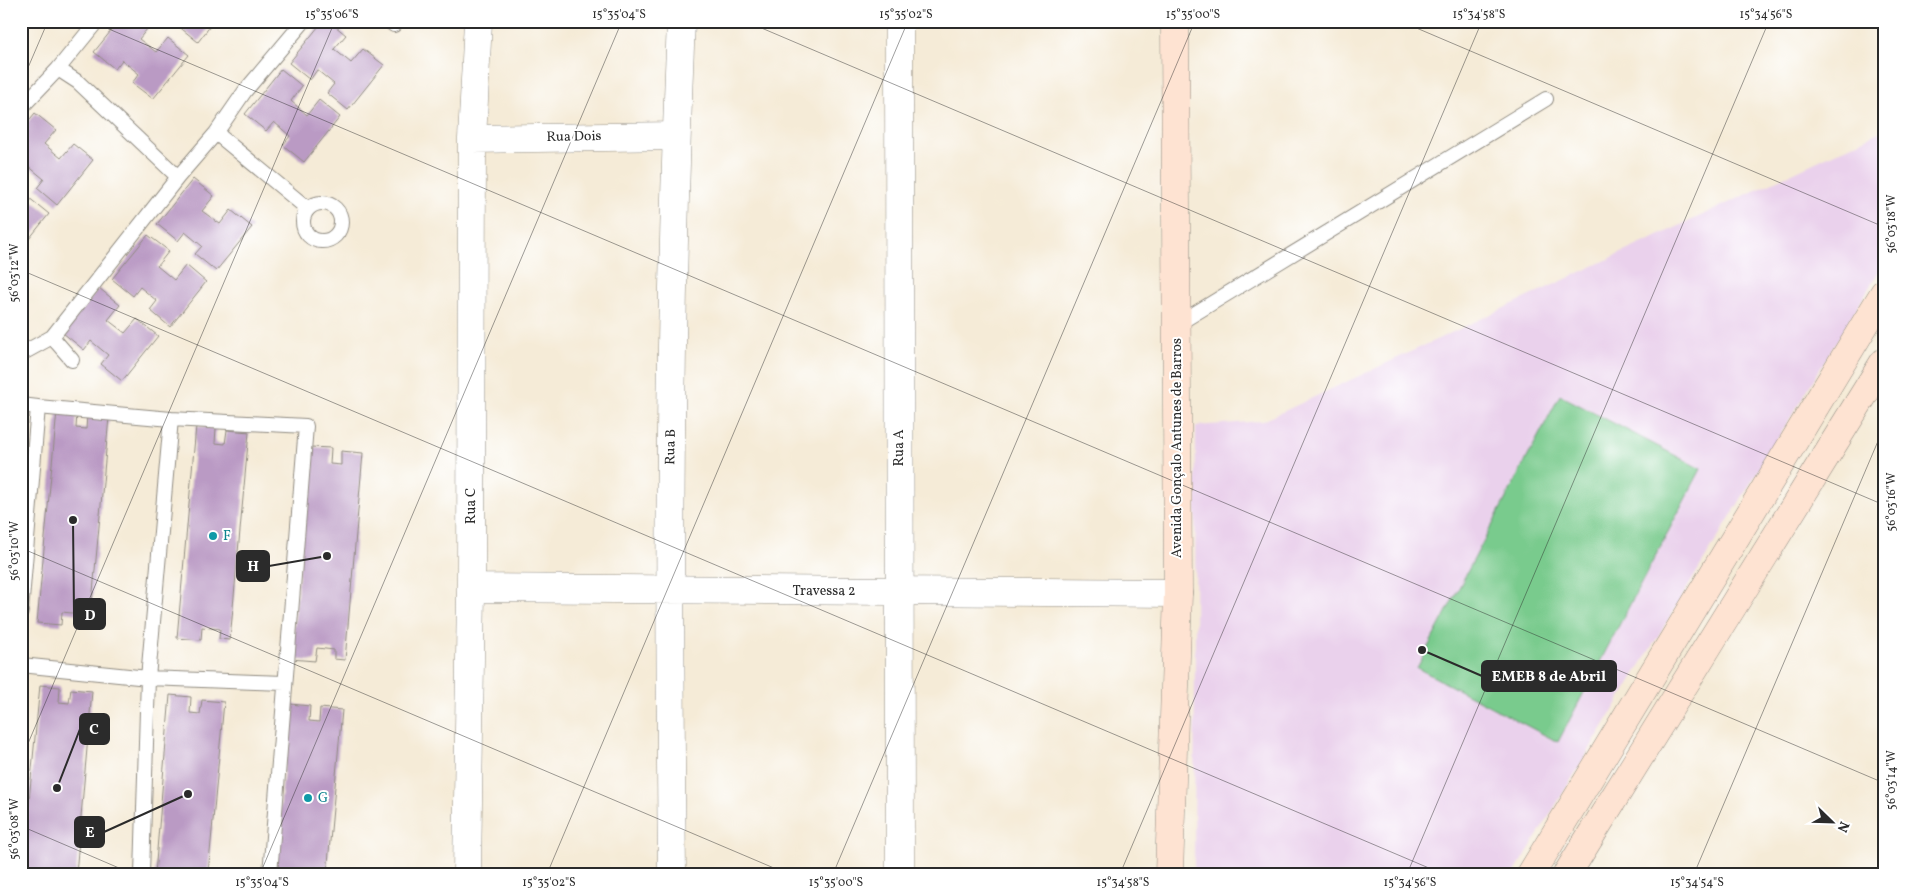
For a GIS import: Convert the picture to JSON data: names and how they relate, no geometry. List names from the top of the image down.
{
  "streets": {
    "main road": ["Avenida Gonçalo Antunes de Barros"],
    "street": [
      "Rua Dois",
      "Rua B",
      "Rua A",
      "Rua C",
      "Travessa 2"
    ]
  },
  "crossings": [
    ["Rua Dois", "Rua B"],
    ["Rua Dois", "Rua C"],
    ["Rua B", "Travessa 2"],
    ["Rua A", "Travessa 2"],
    ["Avenida Gonçalo Antunes de Barros", "Travessa 2"],
    ["Rua C", "Travessa 2"]
  ],
  "places": [
    "D",
    "F",
    "H",
    "EMEB 8 de Abril",
    "C",
    "E",
    "G"
  ],
  "north": "bottom right",
  "coordinates": [
    "15°35'06\"S",
    "15°35'04\"S",
    "15°35'02\"S",
    "15°35'00\"S",
    "15°34'58\"S",
    "15°34'56\"S",
    "56°03'18\"W",
    "56°03'12\"W",
    "56°03'16\"W",
    "56°03'10\"W",
    "56°03'14\"W",
    "56°03'08\"W",
    "15°34'54\"S"
  ]
}
